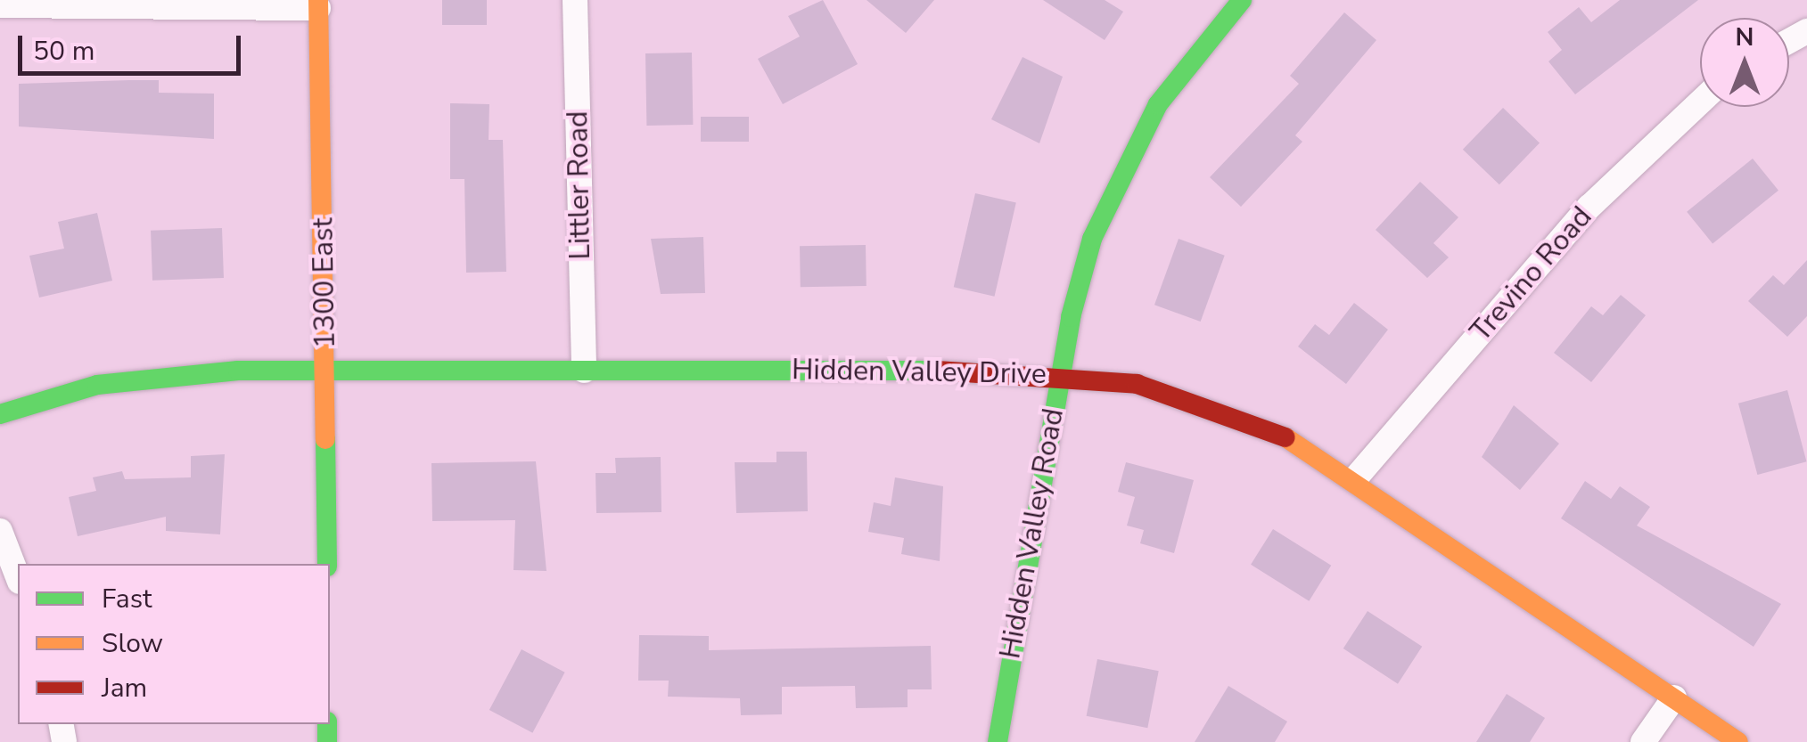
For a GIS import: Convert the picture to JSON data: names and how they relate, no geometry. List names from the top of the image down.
{
  "streets": {
    "street": [
      "Littler Road",
      "Trevino Road",
      "1300 East",
      "Hidden Valley Drive",
      "Hidden Valley Road"
    ]
  },
  "crossings": [
    ["Littler Road", "Hidden Valley Drive"],
    ["Trevino Road", "Hidden Valley Drive"],
    ["1300 East", "Hidden Valley Drive"],
    ["Hidden Valley Drive", "Hidden Valley Road"]
  ],
  "legend": ["Fast", "Slow", "Jam"],
  "scale_bar": "50 m",
  "north": "top"
}
